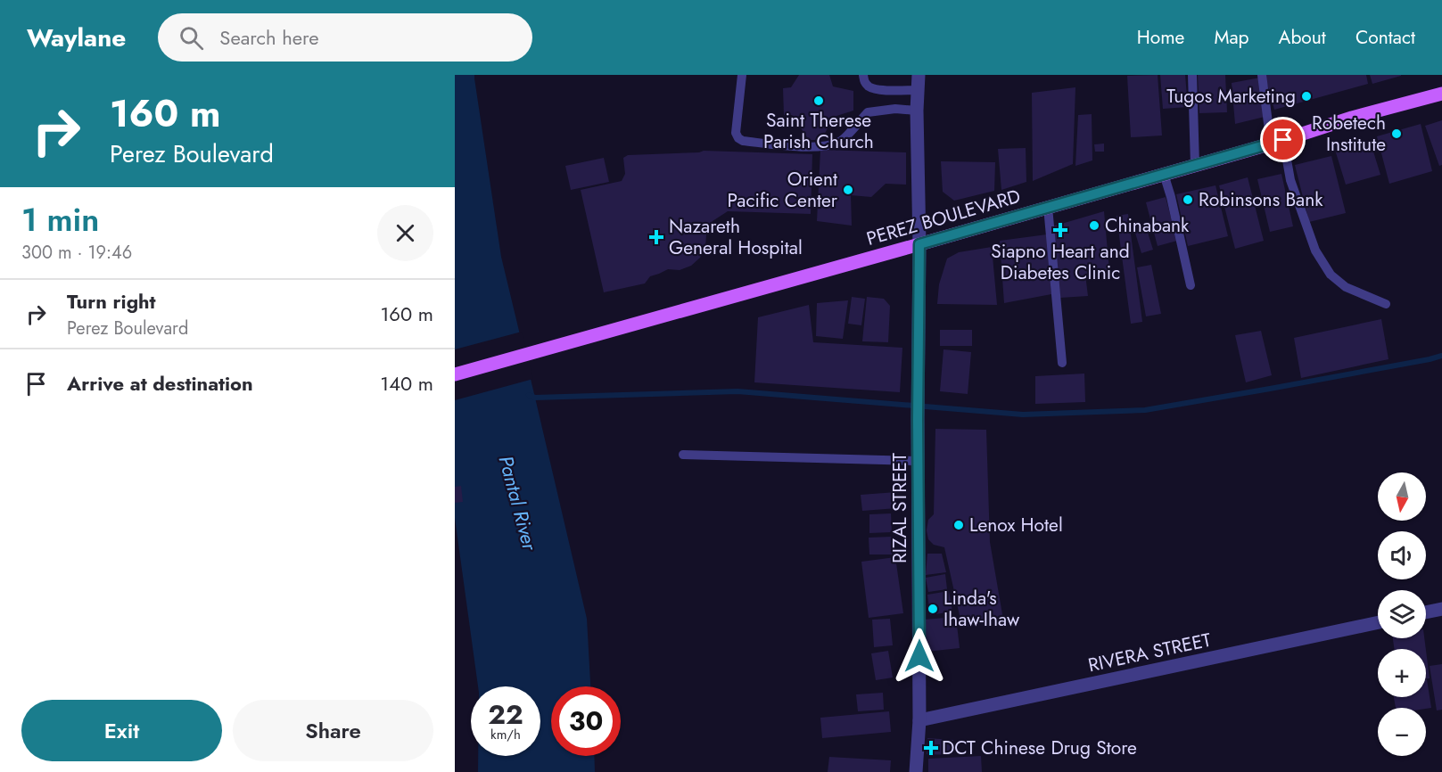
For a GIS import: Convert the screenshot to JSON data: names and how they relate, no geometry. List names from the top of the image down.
{
  "streets": {
    "main road": ["PEREZ BOULEVARD"],
    "street": ["RIZAL STREET", "RIVERA STREET"]
  },
  "crossings": [
    ["PEREZ BOULEVARD", "RIZAL STREET"],
    ["RIZAL STREET", "RIVERA STREET"]
  ],
  "water": ["Pantal River"],
  "places": {
    "other": [
      "Tugos Marketing",
      "Saint Therese Parish Church",
      "Robetech Institute",
      "Orient Pacific Center",
      "Robinsons Bank",
      "Chinabank",
      "Lenox Hotel",
      "Linda's Ihaw-Ihaw"
    ],
    "health": ["Siapno Heart and Diabetes Clinic", "Nazareth General Hospital", "DCT Chinese Drug Store"]
  },
  "north": "bottom",
  "page": {
    "header": "Waylane",
    "search": "Search here",
    "nav": [
      "Home",
      "Map",
      "About",
      "Contact"
    ],
    "turn": ["160 m", "Perez Boulevard"],
    "heading": ["1 min", "300 m · 19:46"],
    "list": [
      {
        "name": "Turn right",
        "note": "Perez Boulevard",
        "value": "160 m"
      },
      {
        "name": "Arrive at destination",
        "value": "140 m"
      }
    ],
    "map_buttons": ["+", "−"],
    "speed": "22 km/h",
    "limit": "30",
    "buttons": ["Exit", "Share"]
  }
}
